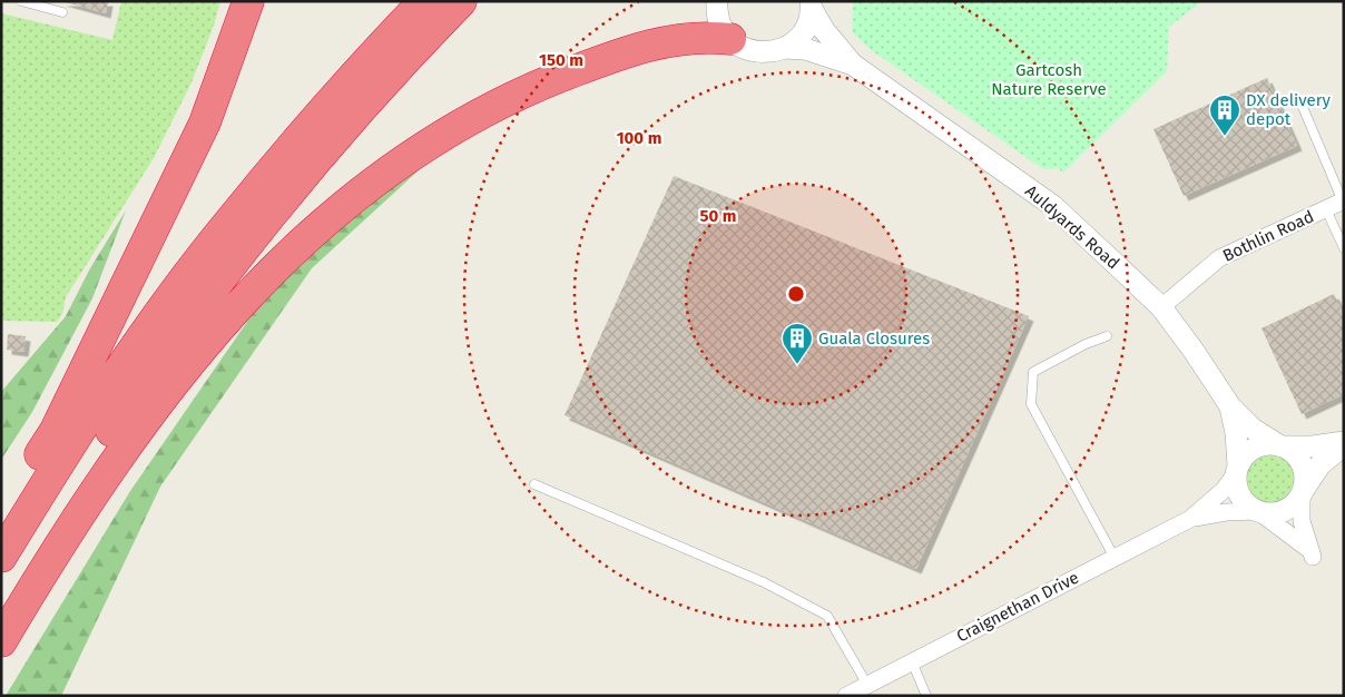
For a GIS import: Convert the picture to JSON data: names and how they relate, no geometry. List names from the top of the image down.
{
  "streets": {
    "street": ["Auldyards Road", "Bothlin Road", "Craignethan Drive"]
  },
  "crossings": [
    ["Auldyards Road", "Bothlin Road"],
    ["Auldyards Road", "Craignethan Drive"]
  ],
  "parks": ["Gartcosh Nature Reserve"],
  "places": {
    "building": ["DX delivery depot", "Guala Closures"]
  },
  "rings": ["150 m", "100 m", "50 m"]
}
